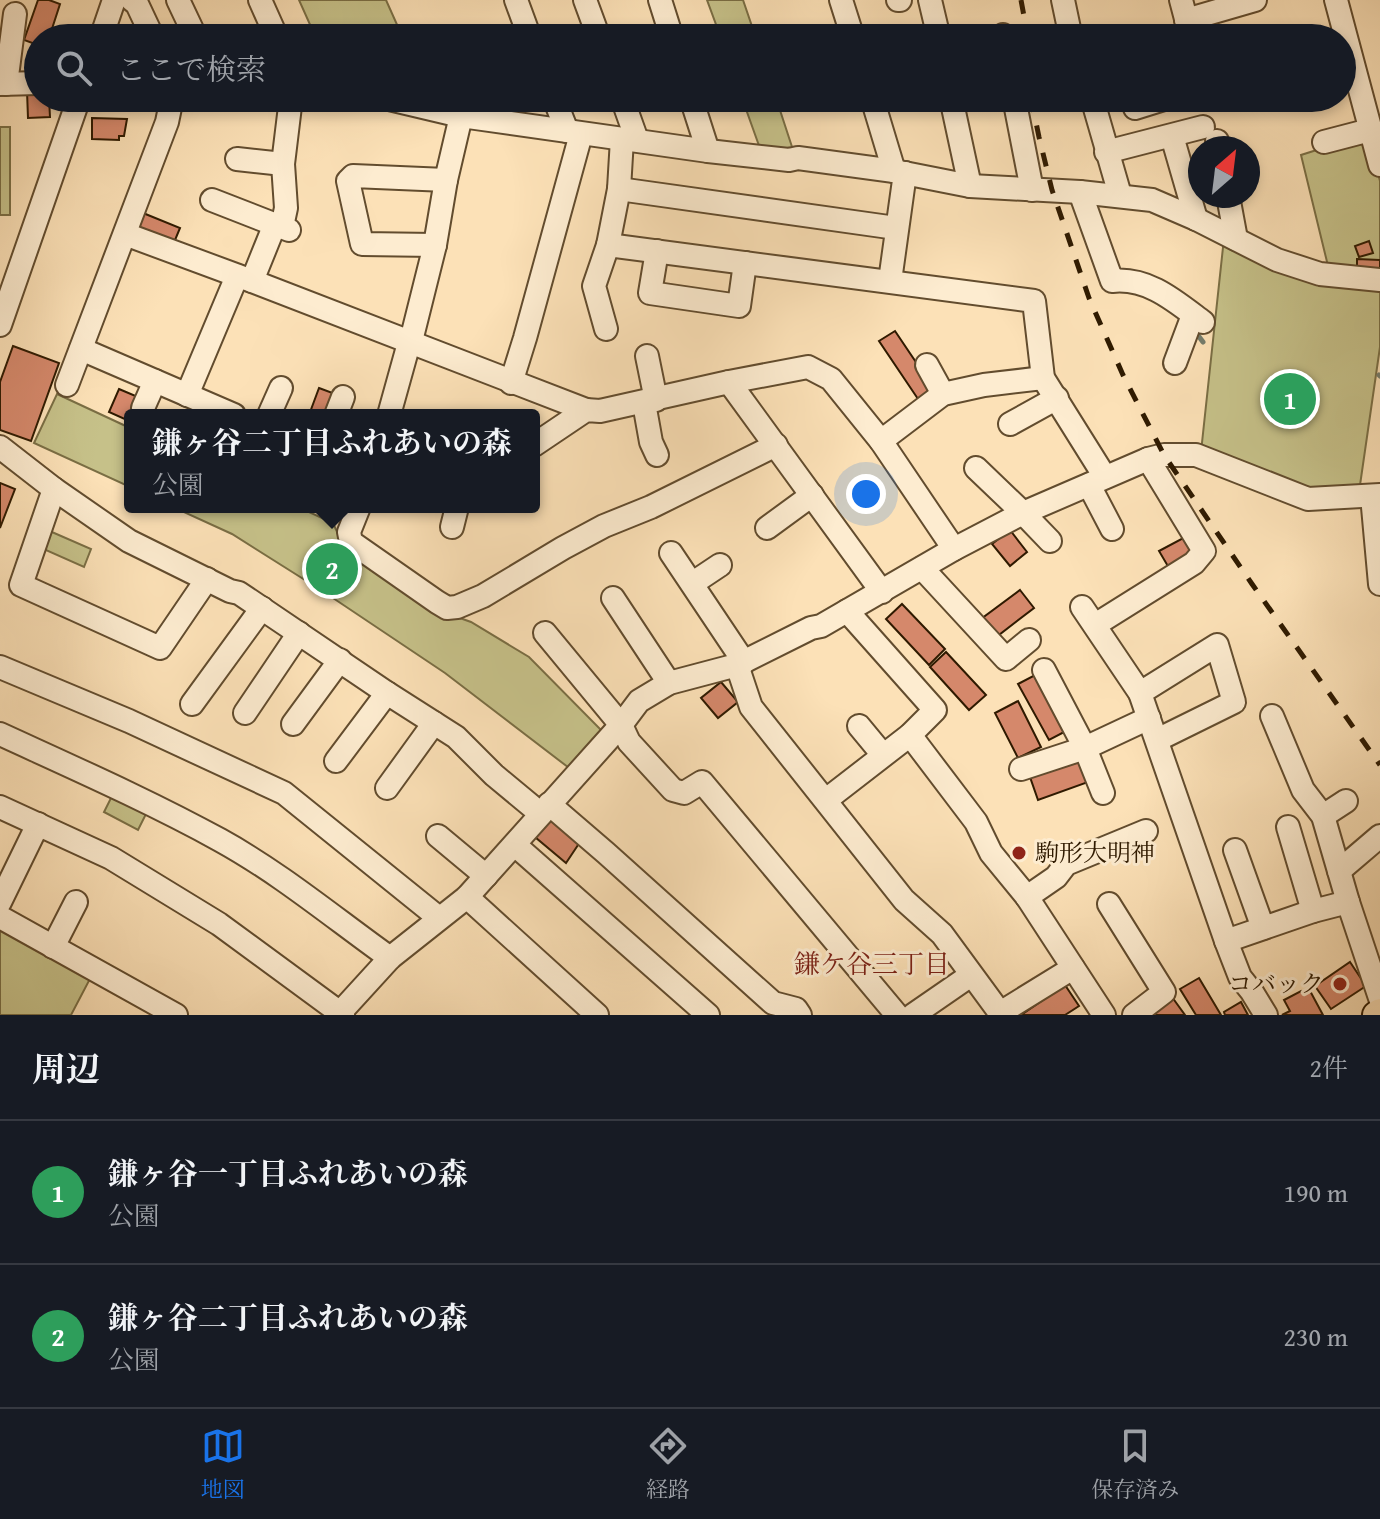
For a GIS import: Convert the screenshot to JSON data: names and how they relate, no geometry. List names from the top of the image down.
{
  "districts": ["鎌ケ谷三丁目"],
  "places": ["駒形大明神", "コバック"],
  "north": "top right",
  "page": {
    "search": "ここで検索",
    "pins": ["1", "2"],
    "popup": ["鎌ヶ谷二丁目ふれあいの森", "公園"],
    "heading": ["周辺", "2件"],
    "list": [
      {
        "mark": "1",
        "name": "鎌ヶ谷一丁目ふれあいの森",
        "note": "公園",
        "value": "190 m"
      },
      {
        "mark": "2",
        "name": "鎌ヶ谷二丁目ふれあいの森",
        "note": "公園",
        "value": "230 m"
      }
    ],
    "nav": ["地図", "経路", "保存済み"]
  }
}
